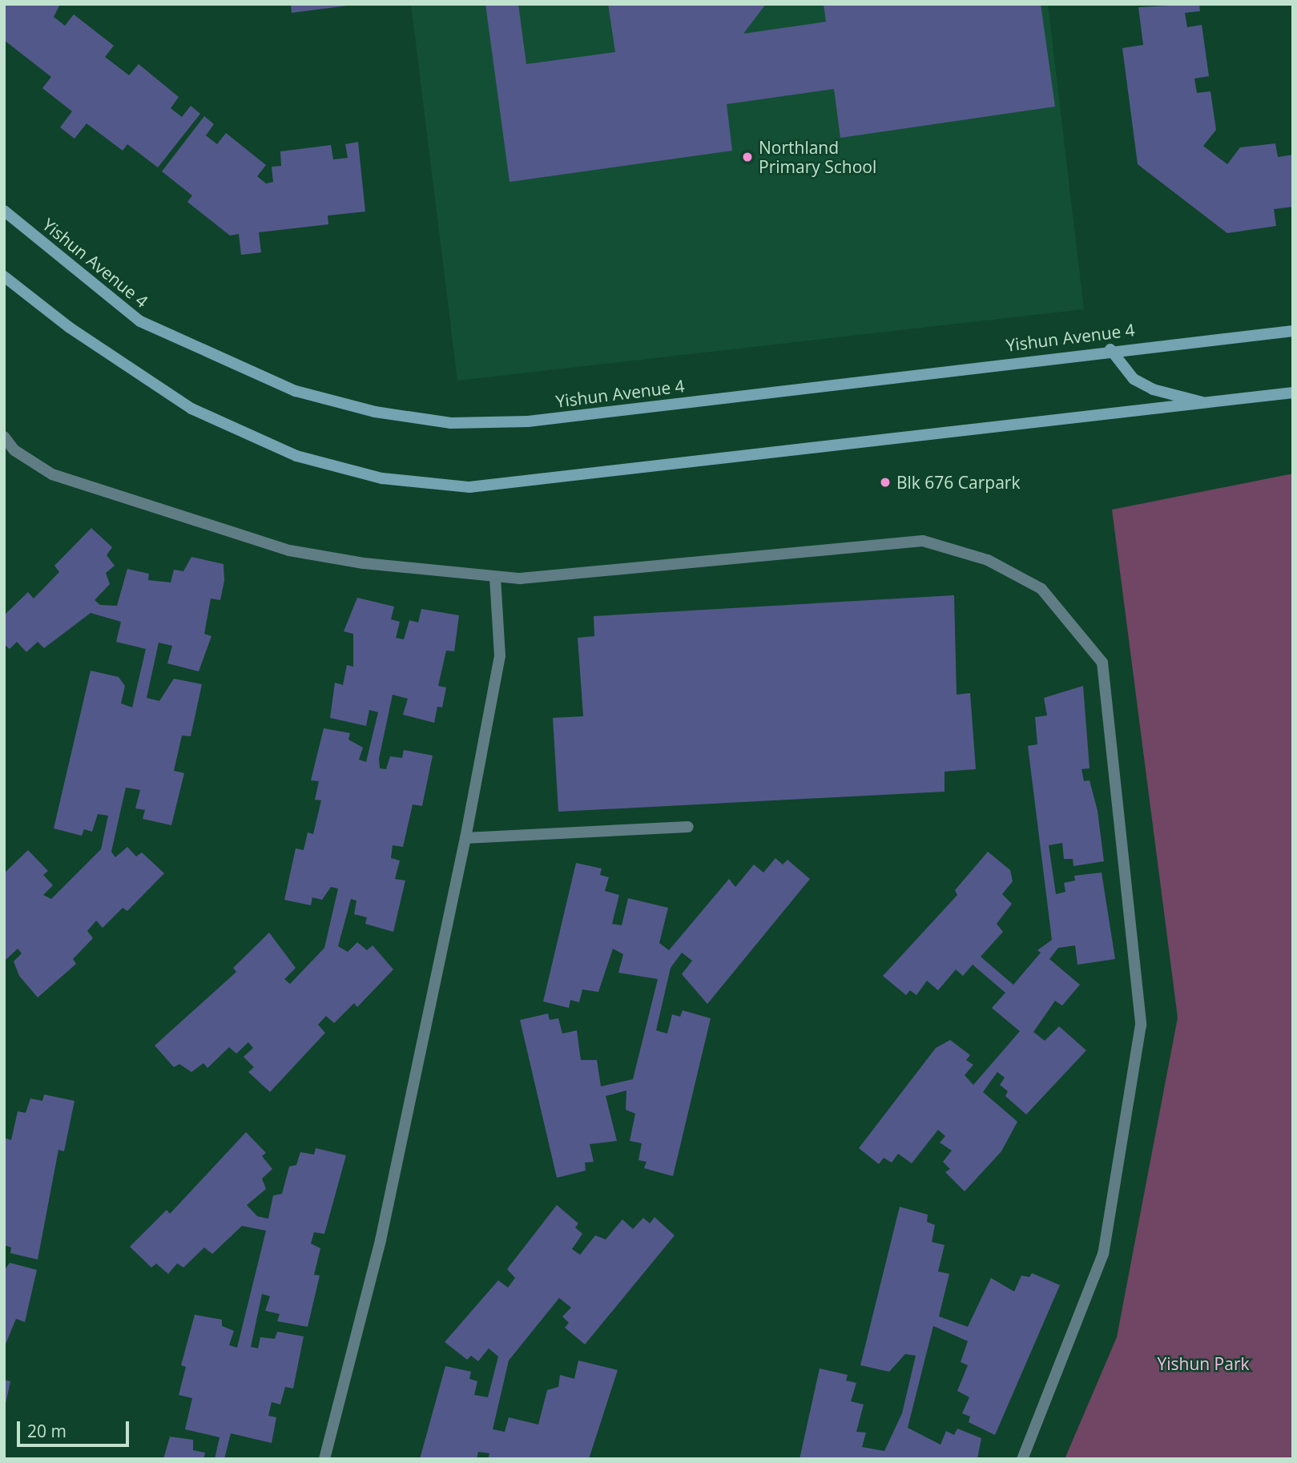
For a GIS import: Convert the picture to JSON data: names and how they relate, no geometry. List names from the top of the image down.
{
  "streets": {
    "street": ["Yishun Avenue 4"]
  },
  "parks": ["Yishun Park"],
  "places": ["Northland Primary School", "Blk 676 Carpark"],
  "scale_bar": "20 m"
}
